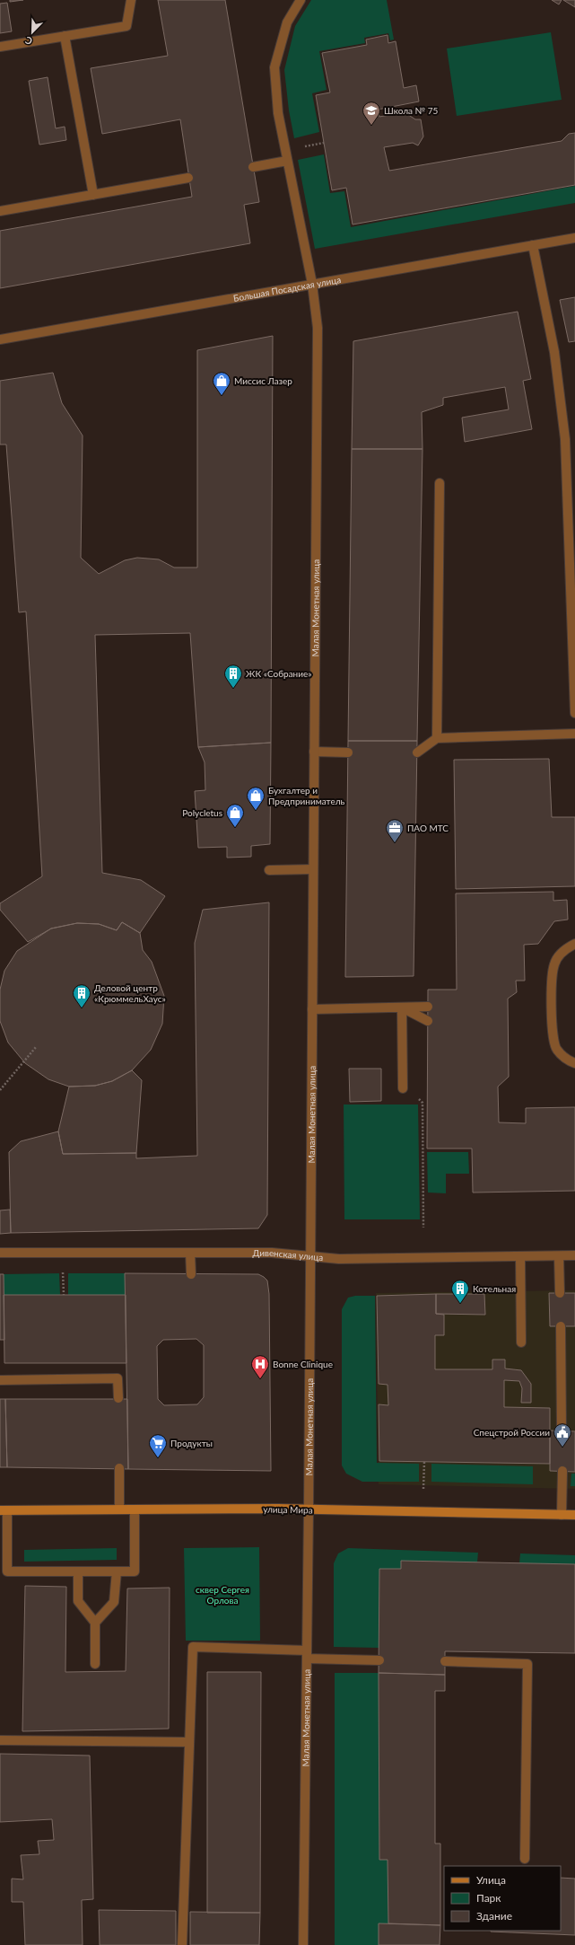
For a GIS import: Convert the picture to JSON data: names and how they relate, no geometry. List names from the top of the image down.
{
  "streets": {
    "street": [
      "Большая Посадская улица",
      "Малая Монетная улица",
      "Дивенская улица",
      "улица Мира"
    ]
  },
  "crossings": [
    ["Большая Посадская улица", "Малая Монетная улица"],
    ["Малая Монетная улица", "Дивенская улица"],
    ["Малая Монетная улица", "улица Мира"]
  ],
  "parks": ["сквер Сергея Орлова"],
  "places": {
    "school or university": ["Школа № 75"],
    "shop": ["Миссис Лазер", "Бухгалтер и Предприниматель", "Polycletus"],
    "building": ["ЖК «Собрание»", "Деловой центр «КрюммельХаус»", "Котельная"],
    "office": ["ПАО МТС"],
    "hospital": ["Bonne Clinique"],
    "public building": ["Спецстрой России"],
    "supermarket": ["Продукты"]
  },
  "legend": ["Улица", "Парк", "Здание"],
  "north": "bottom left"
}
